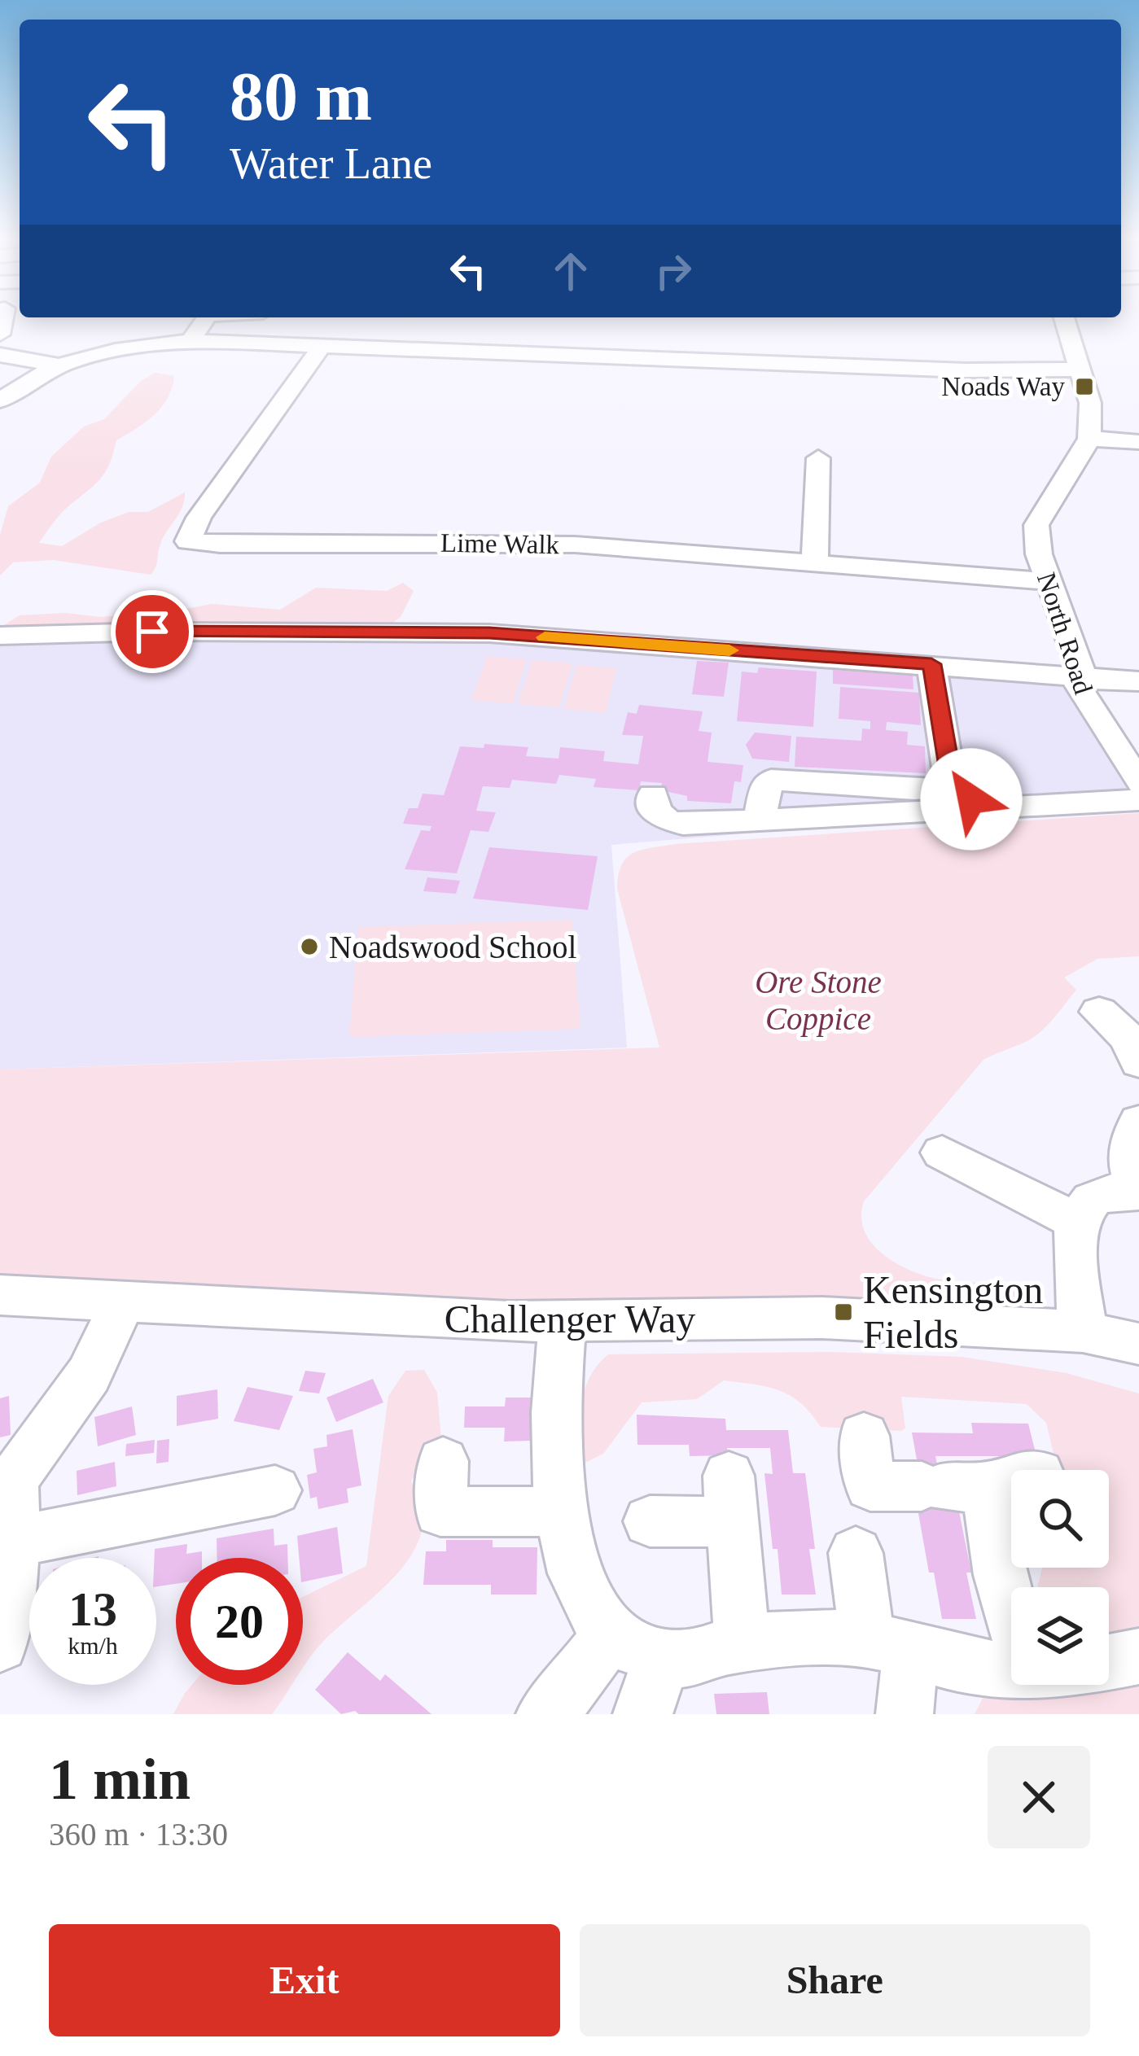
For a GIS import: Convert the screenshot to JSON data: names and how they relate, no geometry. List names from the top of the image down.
{
  "streets": {
    "street": ["Lime Walk", "North Road", "Challenger Way"]
  },
  "crossings": [
    ["Lime Walk", "North Road"]
  ],
  "parks": ["Ore Stone Coppice"],
  "places": {
    "transit": ["Noads Way", "Kensington Fields"],
    "other": ["Noadswood School"]
  },
  "page": {
    "turn": ["80 m", "Water Lane"],
    "speed": "13 km/h",
    "limit": "20",
    "heading": ["1 min", "360 m · 13:30"],
    "buttons": ["Exit", "Share"]
  }
}
